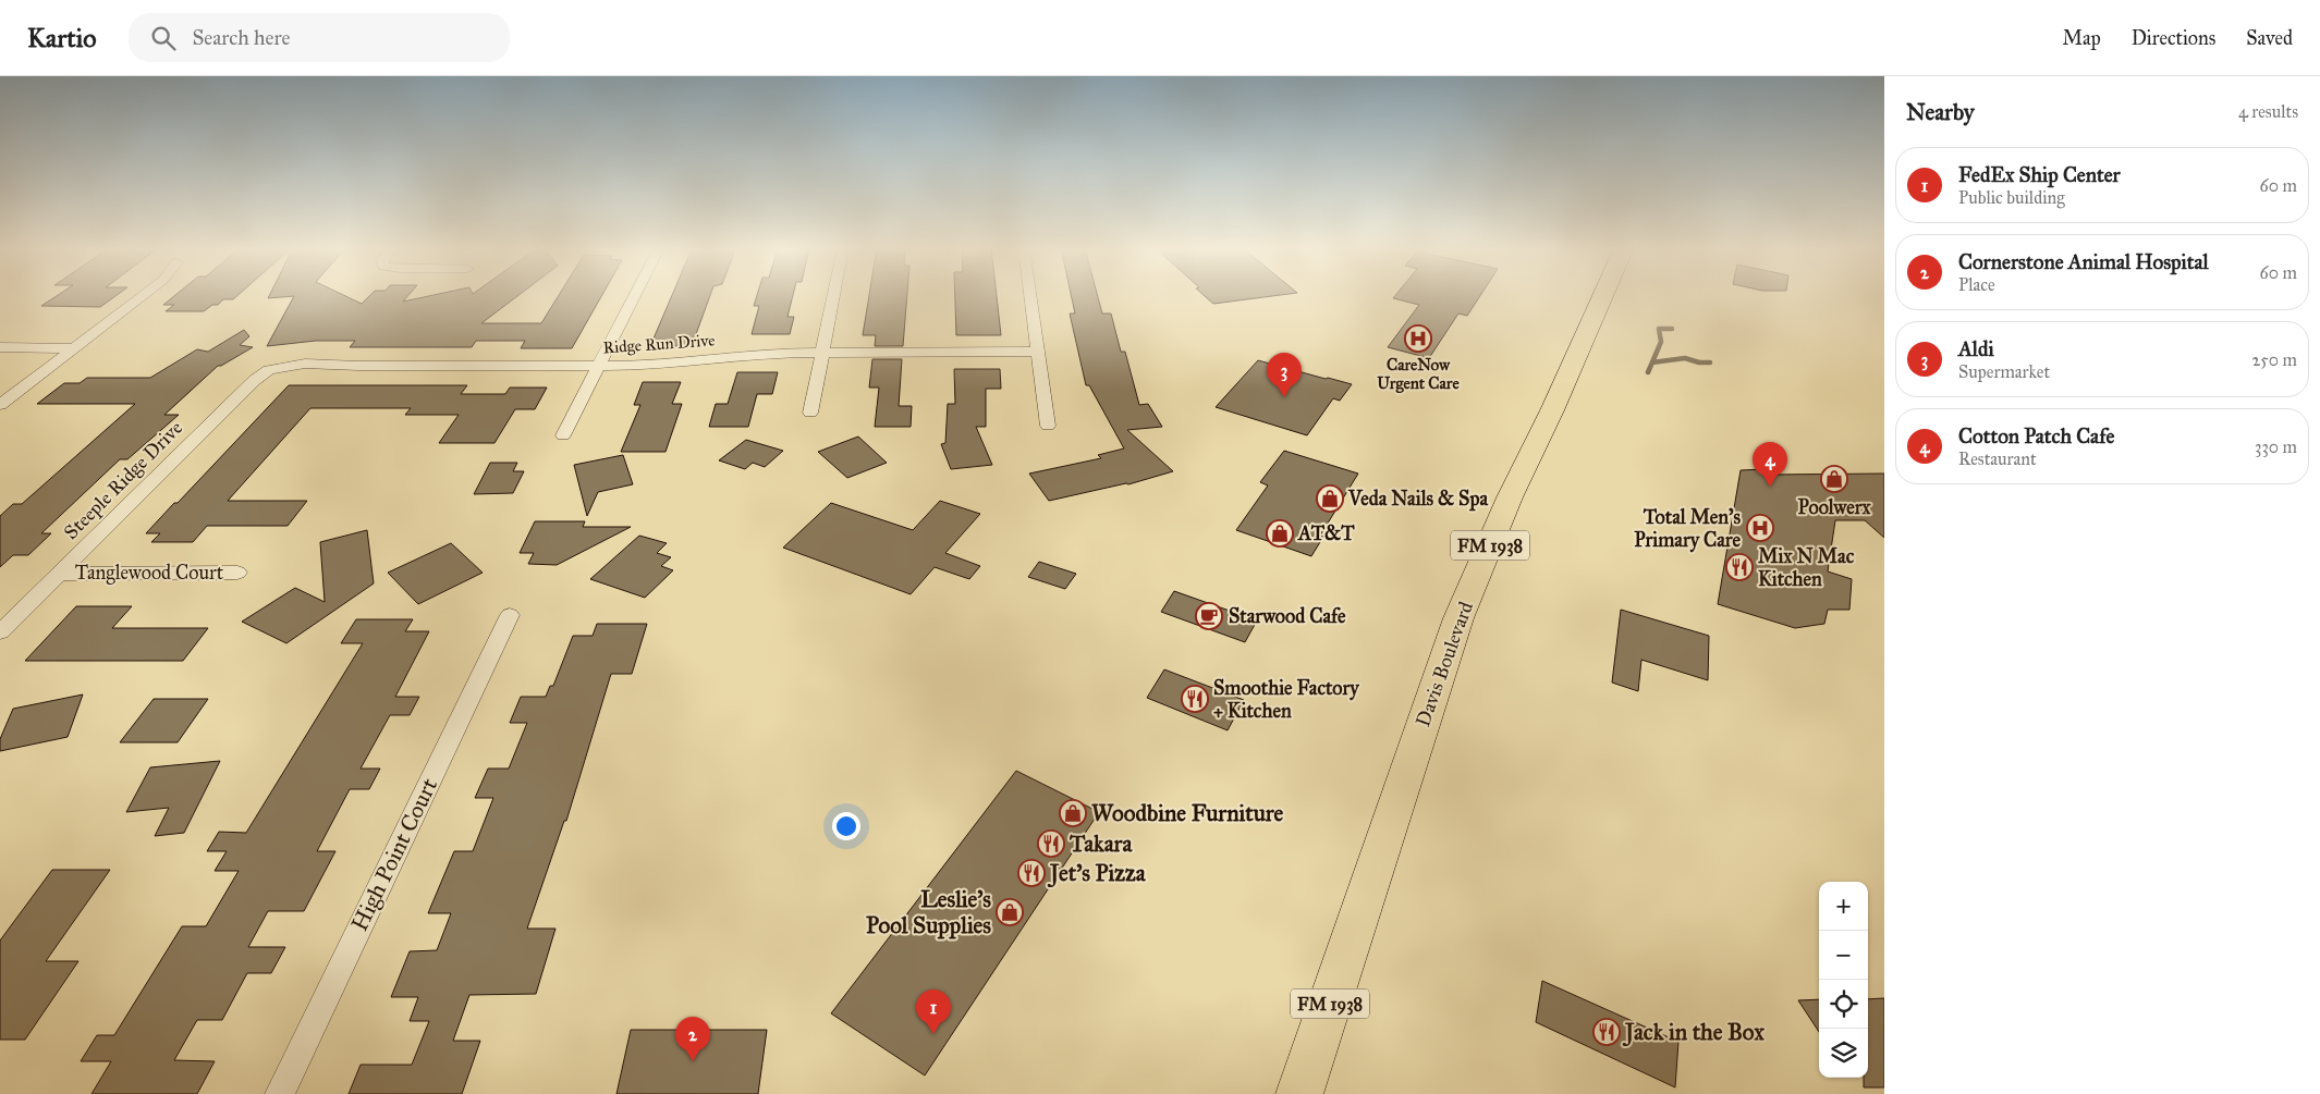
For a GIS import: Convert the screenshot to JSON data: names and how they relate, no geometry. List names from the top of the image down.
{
  "streets": {
    "main road": ["FM 1938", "Davis Boulevard"],
    "street": [
      "Ridge Run Drive",
      "Steeple Ridge Drive",
      "Tanglewood Court",
      "High Point Court"
    ]
  },
  "crossings": [
    ["Ridge Run Drive", "Steeple Ridge Drive"],
    ["Steeple Ridge Drive", "Tanglewood Court"]
  ],
  "places": {
    "hospital": ["CareNow Urgent Care", "Total Men's Primary Care"],
    "shop": [
      "Poolwerx",
      "Veda Nails & Spa",
      "AT&T",
      "Woodbine Furniture",
      "Leslie's Pool Supplies"
    ],
    "restaurant": [
      "Mix N Mac Kitchen",
      "Smoothie Factory + Kitchen",
      "Takara",
      "Jet's Pizza",
      "Jack in the Box"
    ],
    "cafe": ["Starwood Cafe"]
  },
  "page": {
    "header": "Kartio",
    "search": "Search here",
    "nav": ["Map", "Directions", "Saved"],
    "heading": ["Nearby", "4 results"],
    "list": [
      {
        "mark": "1",
        "name": "FedEx Ship Center",
        "note": "Public building",
        "value": "60 m"
      },
      {
        "mark": "2",
        "name": "Cornerstone Animal Hospital",
        "note": "Place",
        "value": "60 m"
      },
      {
        "mark": "3",
        "name": "Aldi",
        "note": "Supermarket",
        "value": "250 m"
      },
      {
        "mark": "4",
        "name": "Cotton Patch Cafe",
        "note": "Restaurant",
        "value": "330 m"
      }
    ],
    "pins": [
      "3",
      "4",
      "1",
      "2"
    ],
    "map_buttons": ["+", "−"]
  }
}
